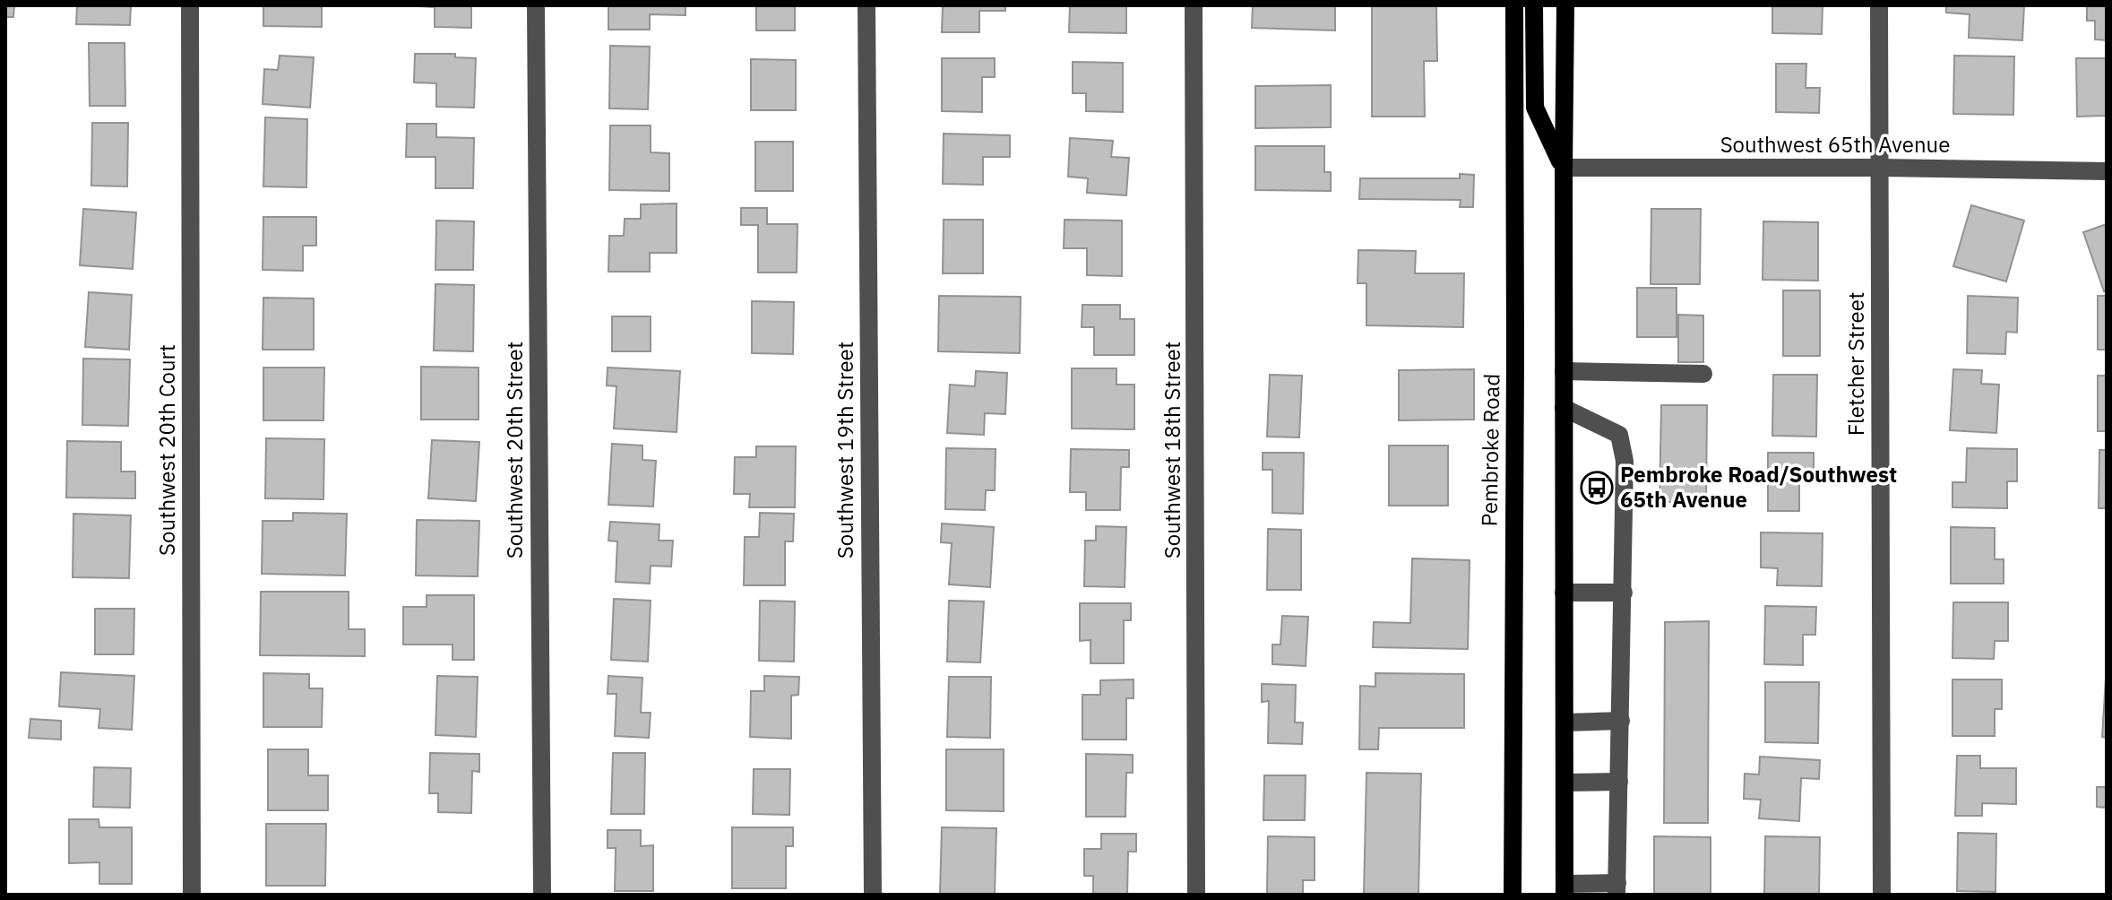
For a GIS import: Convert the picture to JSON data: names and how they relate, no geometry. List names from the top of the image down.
{
  "streets": {
    "main road": ["Pembroke Road"],
    "street": [
      "Southwest 65th Avenue",
      "Fletcher Street",
      "Southwest 20th Court",
      "Southwest 20th Street",
      "Southwest 19th Street",
      "Southwest 18th Street"
    ]
  },
  "crossings": [
    ["Southwest 65th Avenue", "Fletcher Street"]
  ],
  "places": {
    "bus stop": ["Pembroke Road/Southwest 65th Avenue"]
  }
}
